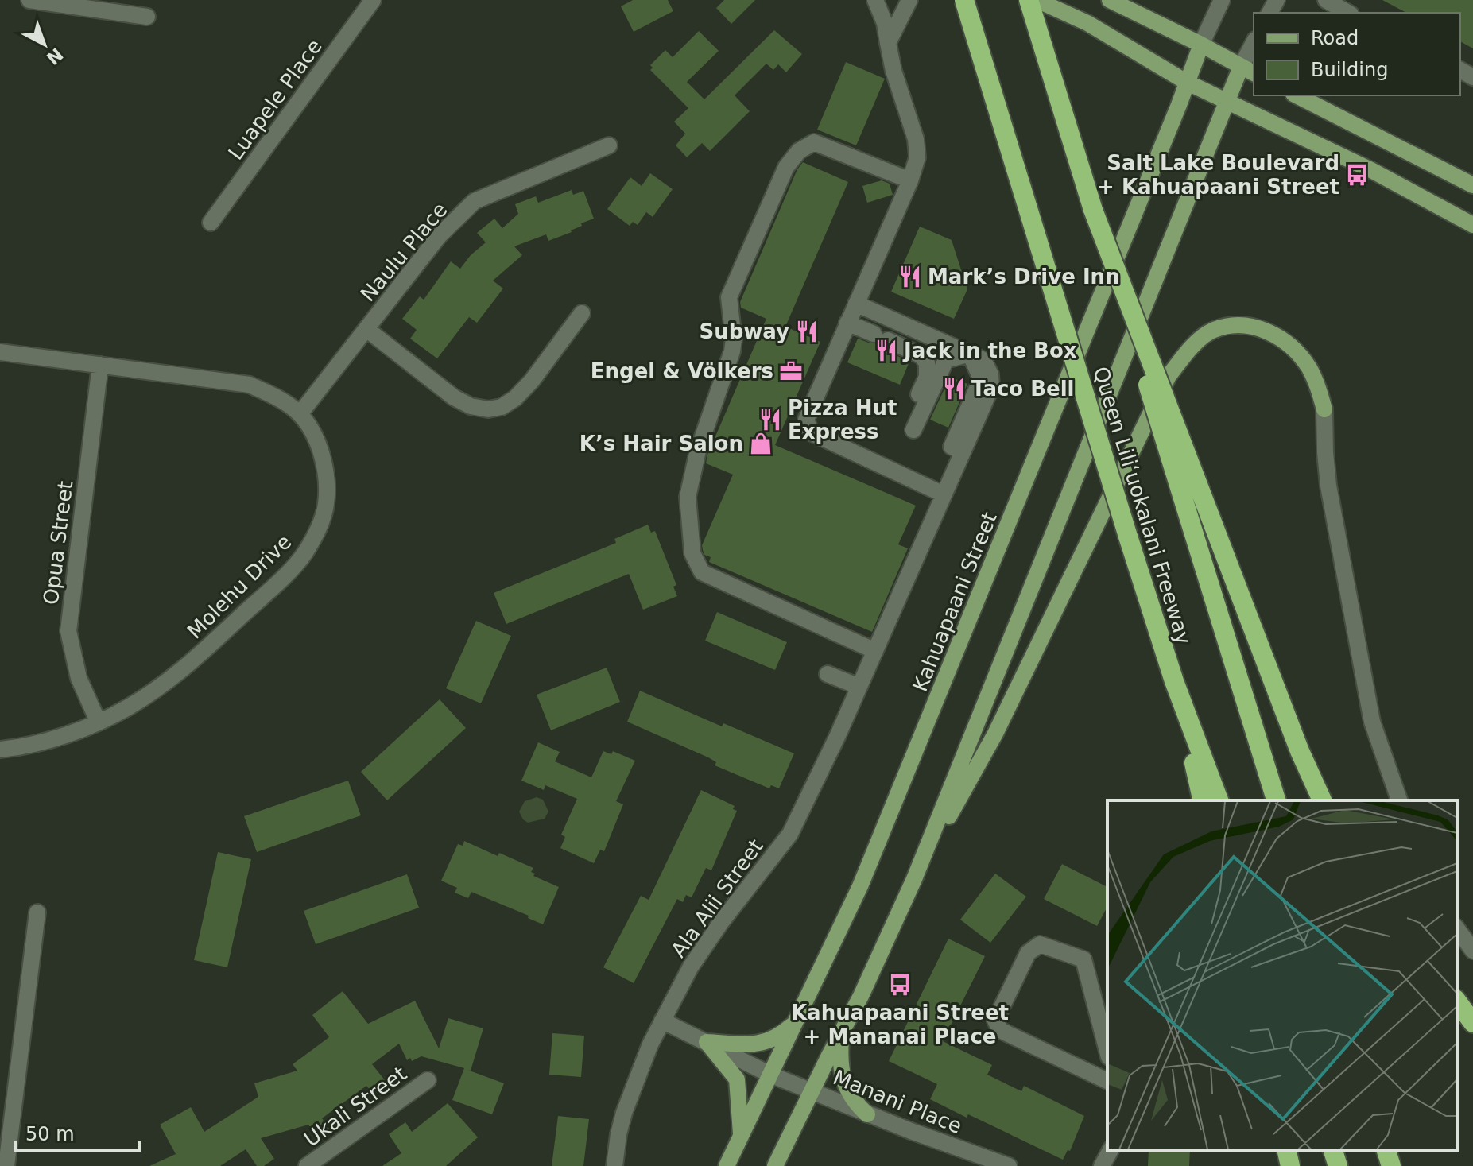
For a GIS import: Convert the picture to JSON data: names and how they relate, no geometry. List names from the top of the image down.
{
  "streets": {
    "highway": ["Queen Liliʻuokalani Freeway"],
    "main road": ["Kahuapaani Street"],
    "street": [
      "Luapele Place",
      "Naulu Place",
      "Opua Street",
      "Molehu Drive",
      "Ala Alii Street",
      "Manani Place",
      "Ukali Street"
    ]
  },
  "crossings": [
    ["Naulu Place", "Molehu Drive"],
    ["Opua Street", "Molehu Drive"],
    ["Kahuapaani Street", "Manani Place"],
    ["Ala Alii Street", "Manani Place"]
  ],
  "places": {
    "bus stop": ["Salt Lake Boulevard + Kahuapaani Street", "Kahuapaani Street + Mananai Place"],
    "restaurant": [
      "Mark’s Drive Inn",
      "Subway",
      "Jack in the Box",
      "Taco Bell",
      "Pizza Hut Express"
    ],
    "office": ["Engel & Völkers"],
    "shop": ["K’s Hair Salon"]
  },
  "legend": ["Road", "Building"],
  "scale_bar": "50 m",
  "north": "bottom right"
}
